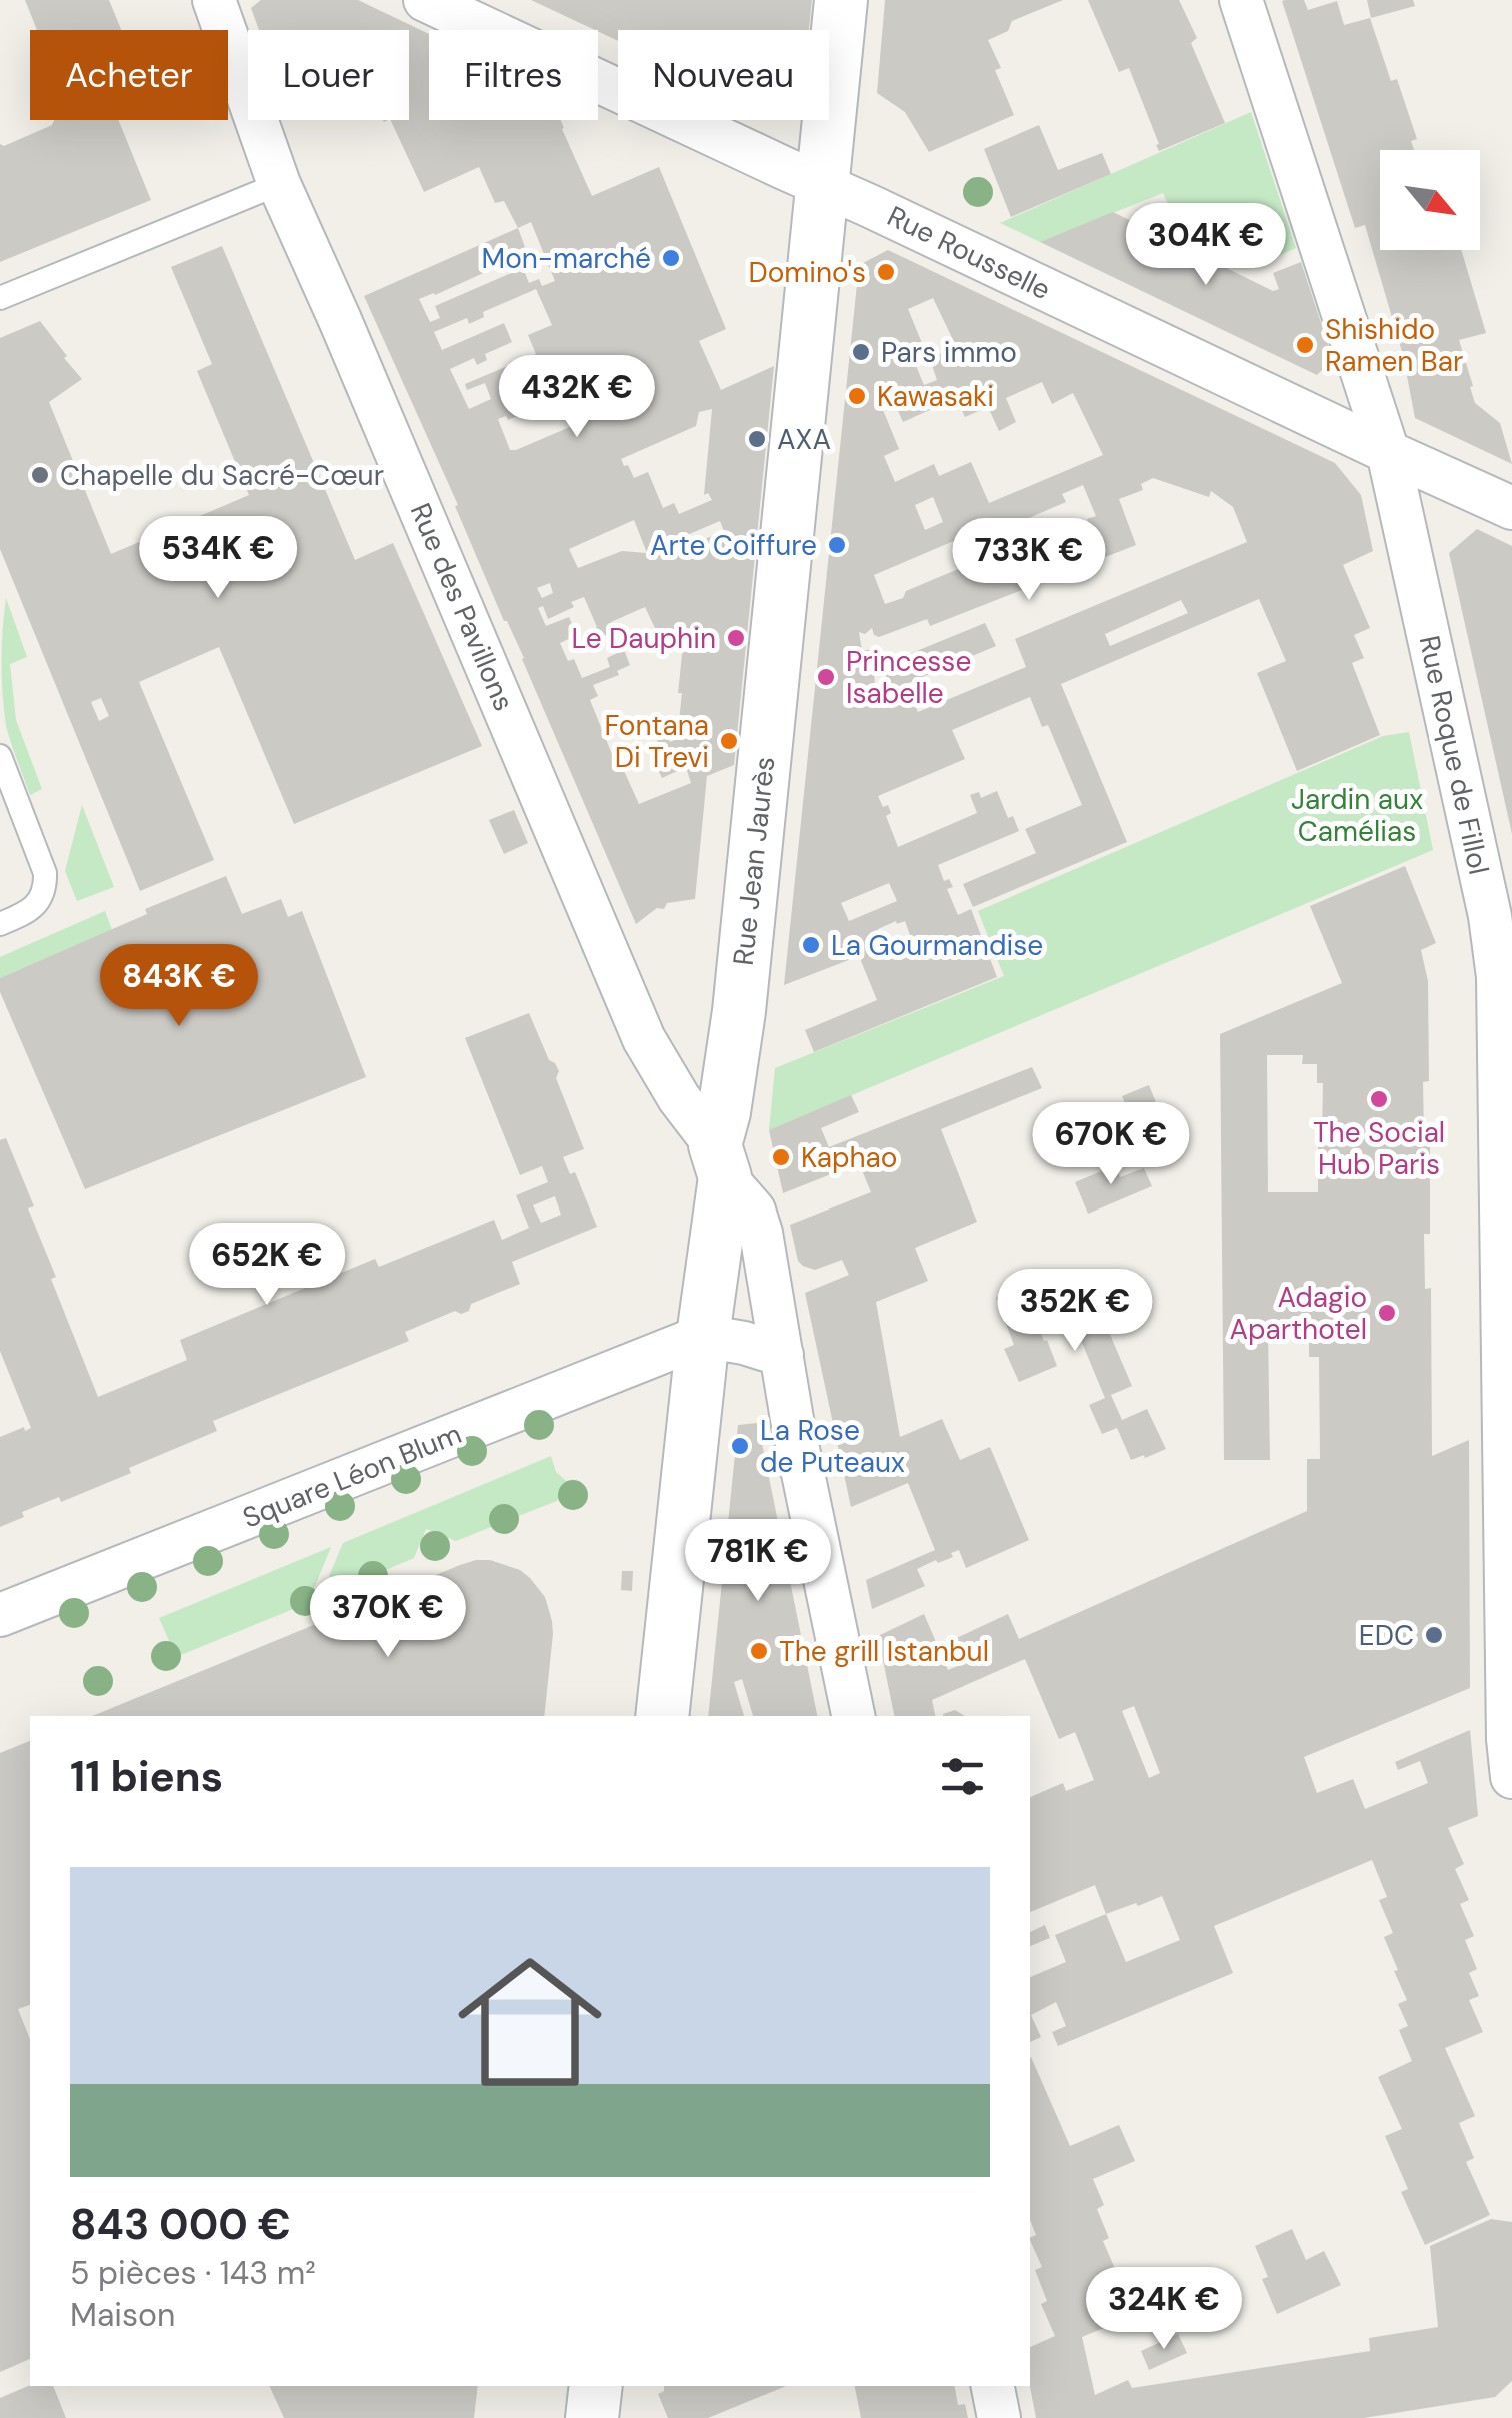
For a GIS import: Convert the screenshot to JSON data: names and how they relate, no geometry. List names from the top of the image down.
{
  "streets": {
    "street": [
      "Rue Rousselle",
      "Rue des Pavillons",
      "Rue Roque de Fillol",
      "Rue Jean Jaurès",
      "Square Léon Blum"
    ]
  },
  "crossings": [
    ["Rue Rousselle", "Rue Roque de Fillol"],
    ["Rue Rousselle", "Rue Jean Jaurès"],
    ["Rue des Pavillons", "Rue Jean Jaurès"],
    ["Rue Jean Jaurès", "Square Léon Blum"]
  ],
  "parks": ["Jardin aux Camélias"],
  "places": [
    "Mon-marché",
    "Domino's",
    "Shishido Ramen Bar",
    "Pars immo",
    "Kawasaki",
    "AXA",
    "Chapelle du Sacré-Cœur",
    "Arte Coiffure",
    "Le Dauphin",
    "Princesse Isabelle",
    "Fontana Di Trevi",
    "La Gourmandise",
    "The Social Hub Paris",
    "Kaphao",
    "Adagio Aparthotel",
    "La Rose de Puteaux",
    "EDC",
    "The grill Istanbul"
  ],
  "north": "bottom right",
  "page": {
    "chip": [
      "Acheter",
      "Louer",
      "Filtres",
      "Nouveau"
    ],
    "price": [
      "304K €",
      "432K €",
      "534K €",
      "733K €",
      "843K €",
      "670K €",
      "652K €",
      "352K €",
      "781K €",
      "370K €",
      "324K €"
    ],
    "heading": "11 biens",
    "list": [
      {
        "name": "843 000 €",
        "note": "5 pièces · 143 m² · Maison"
      }
    ]
  }
}
